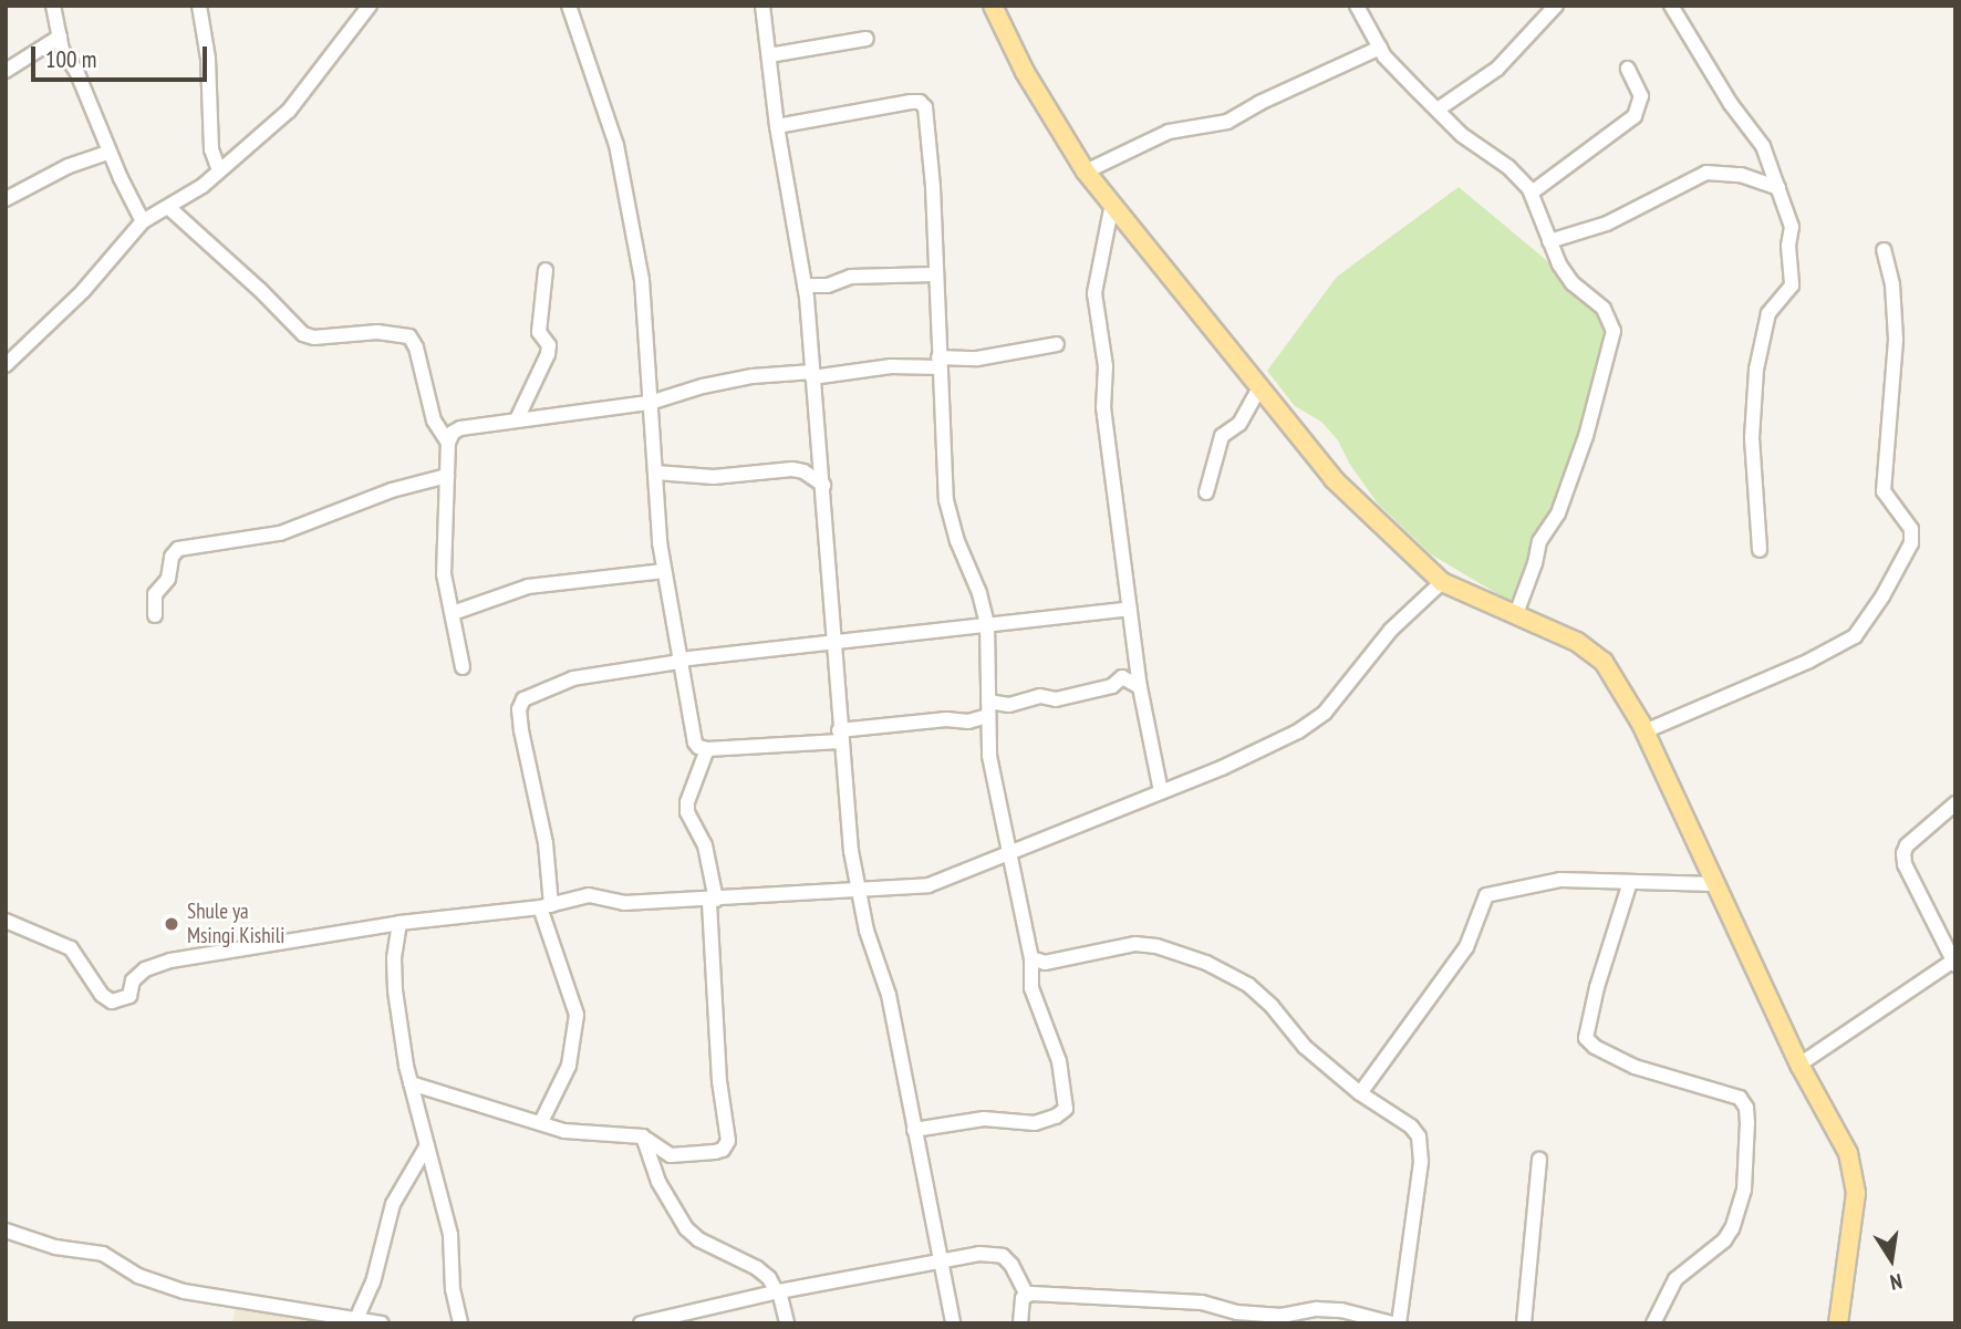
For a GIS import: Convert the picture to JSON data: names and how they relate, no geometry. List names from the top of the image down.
{
  "places": ["Shule ya Msingi Kishili"],
  "scale_bar": "100 m",
  "north": "bottom"
}
